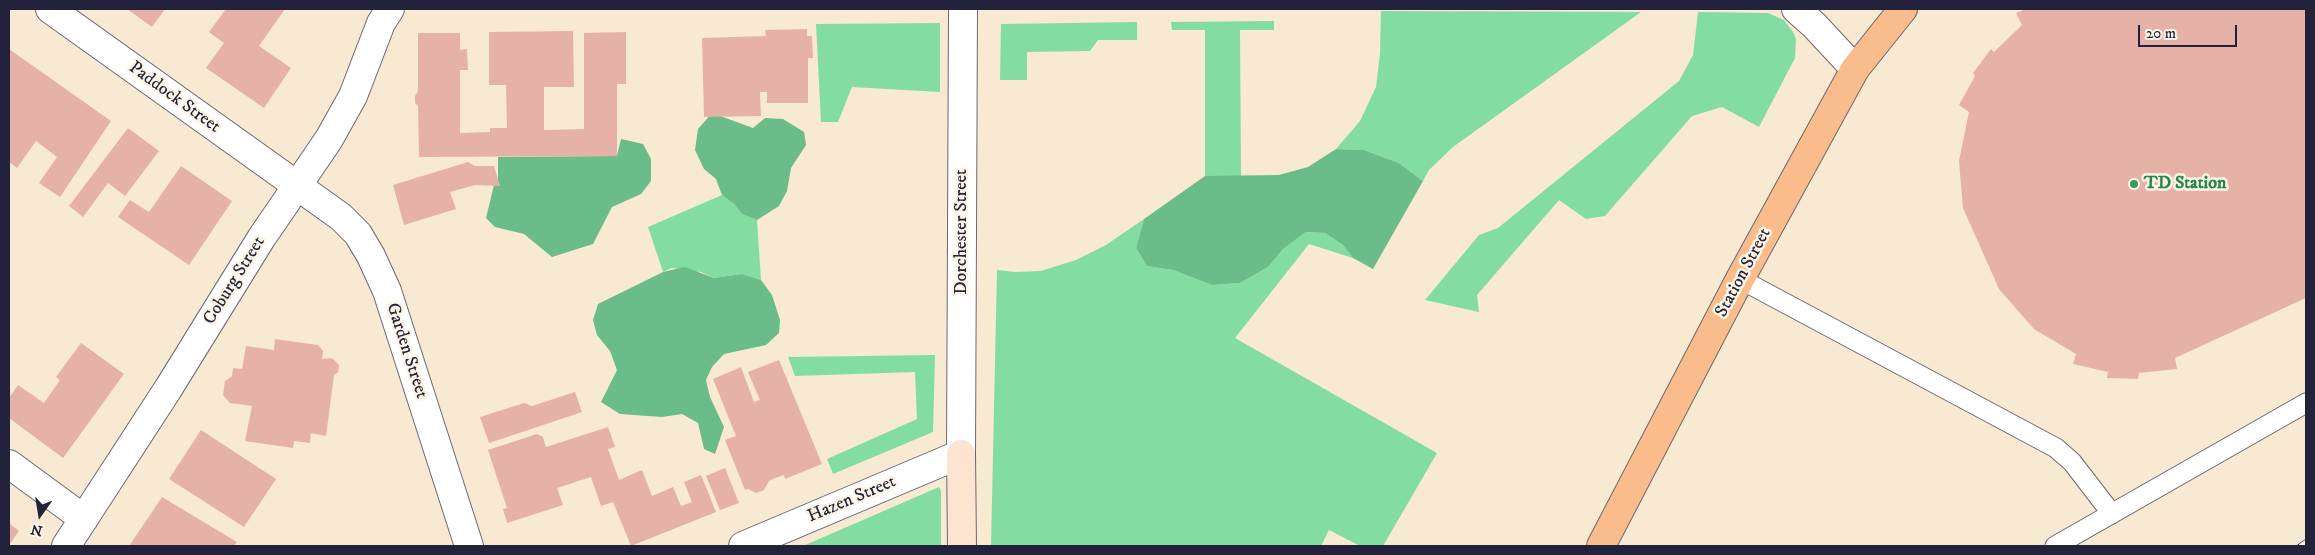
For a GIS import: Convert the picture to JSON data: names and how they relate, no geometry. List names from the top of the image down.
{
  "streets": {
    "main road": ["Station Street"],
    "street": [
      "Paddock Street",
      "Dorchester Street",
      "Coburg Street",
      "Garden Street",
      "Hazen Street"
    ]
  },
  "crossings": [
    ["Paddock Street", "Coburg Street"],
    ["Paddock Street", "Garden Street"],
    ["Dorchester Street", "Hazen Street"],
    ["Coburg Street", "Garden Street"]
  ],
  "places": ["TD Station"],
  "scale_bar": "20 m",
  "north": "bottom"
}
